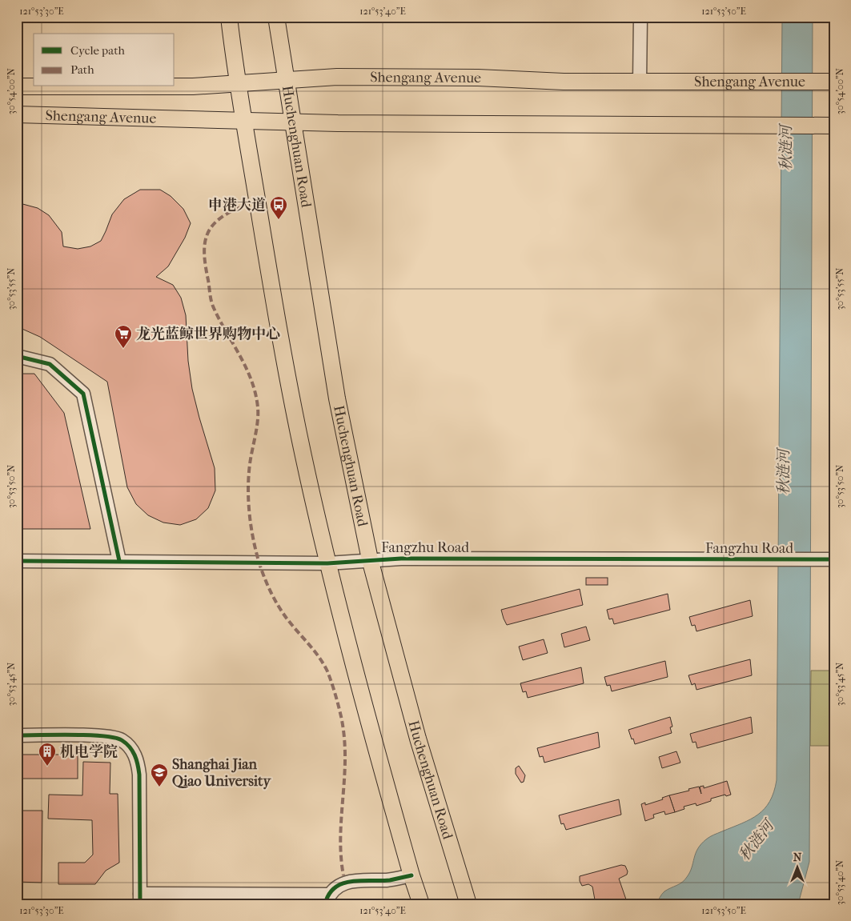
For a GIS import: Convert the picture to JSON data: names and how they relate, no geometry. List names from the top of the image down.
{
  "streets": {
    "main road": ["Shengang Avenue", "Huchenghuan Road"],
    "street": ["Fangzhu Road"]
  },
  "crossings": [
    ["Shengang Avenue", "Huchenghuan Road"],
    ["Huchenghuan Road", "Fangzhu Road"]
  ],
  "water": ["秋涟河"],
  "places": {
    "bus stop": ["申港大道"],
    "supermarket": ["龙光蓝鲸世界购物中心"],
    "building": ["机电学院"],
    "school or university": ["Shanghai Jian Qiao University"]
  },
  "legend": ["Cycle path", "Path"],
  "north": "top",
  "coordinates": [
    "121°53'30\"E",
    "121°53'40\"E",
    "121°53'50\"E",
    "30°54'00\"N",
    "30°53'55\"N",
    "30°53'50\"N",
    "30°53'45\"N",
    "30°53'40\"N"
  ]
}
